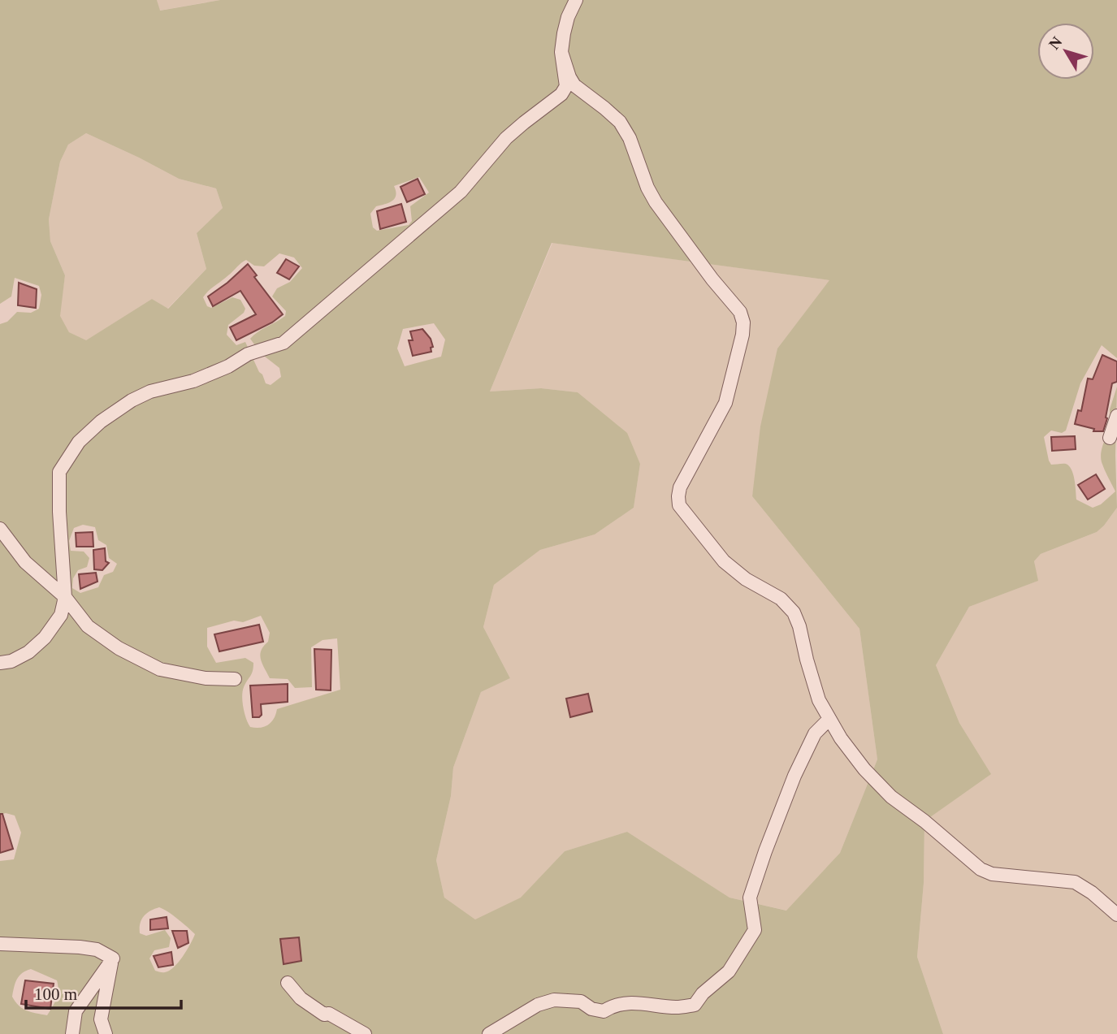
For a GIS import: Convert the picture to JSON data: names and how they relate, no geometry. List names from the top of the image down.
{
  "scale_bar": "100 m",
  "north": "top left"
}
